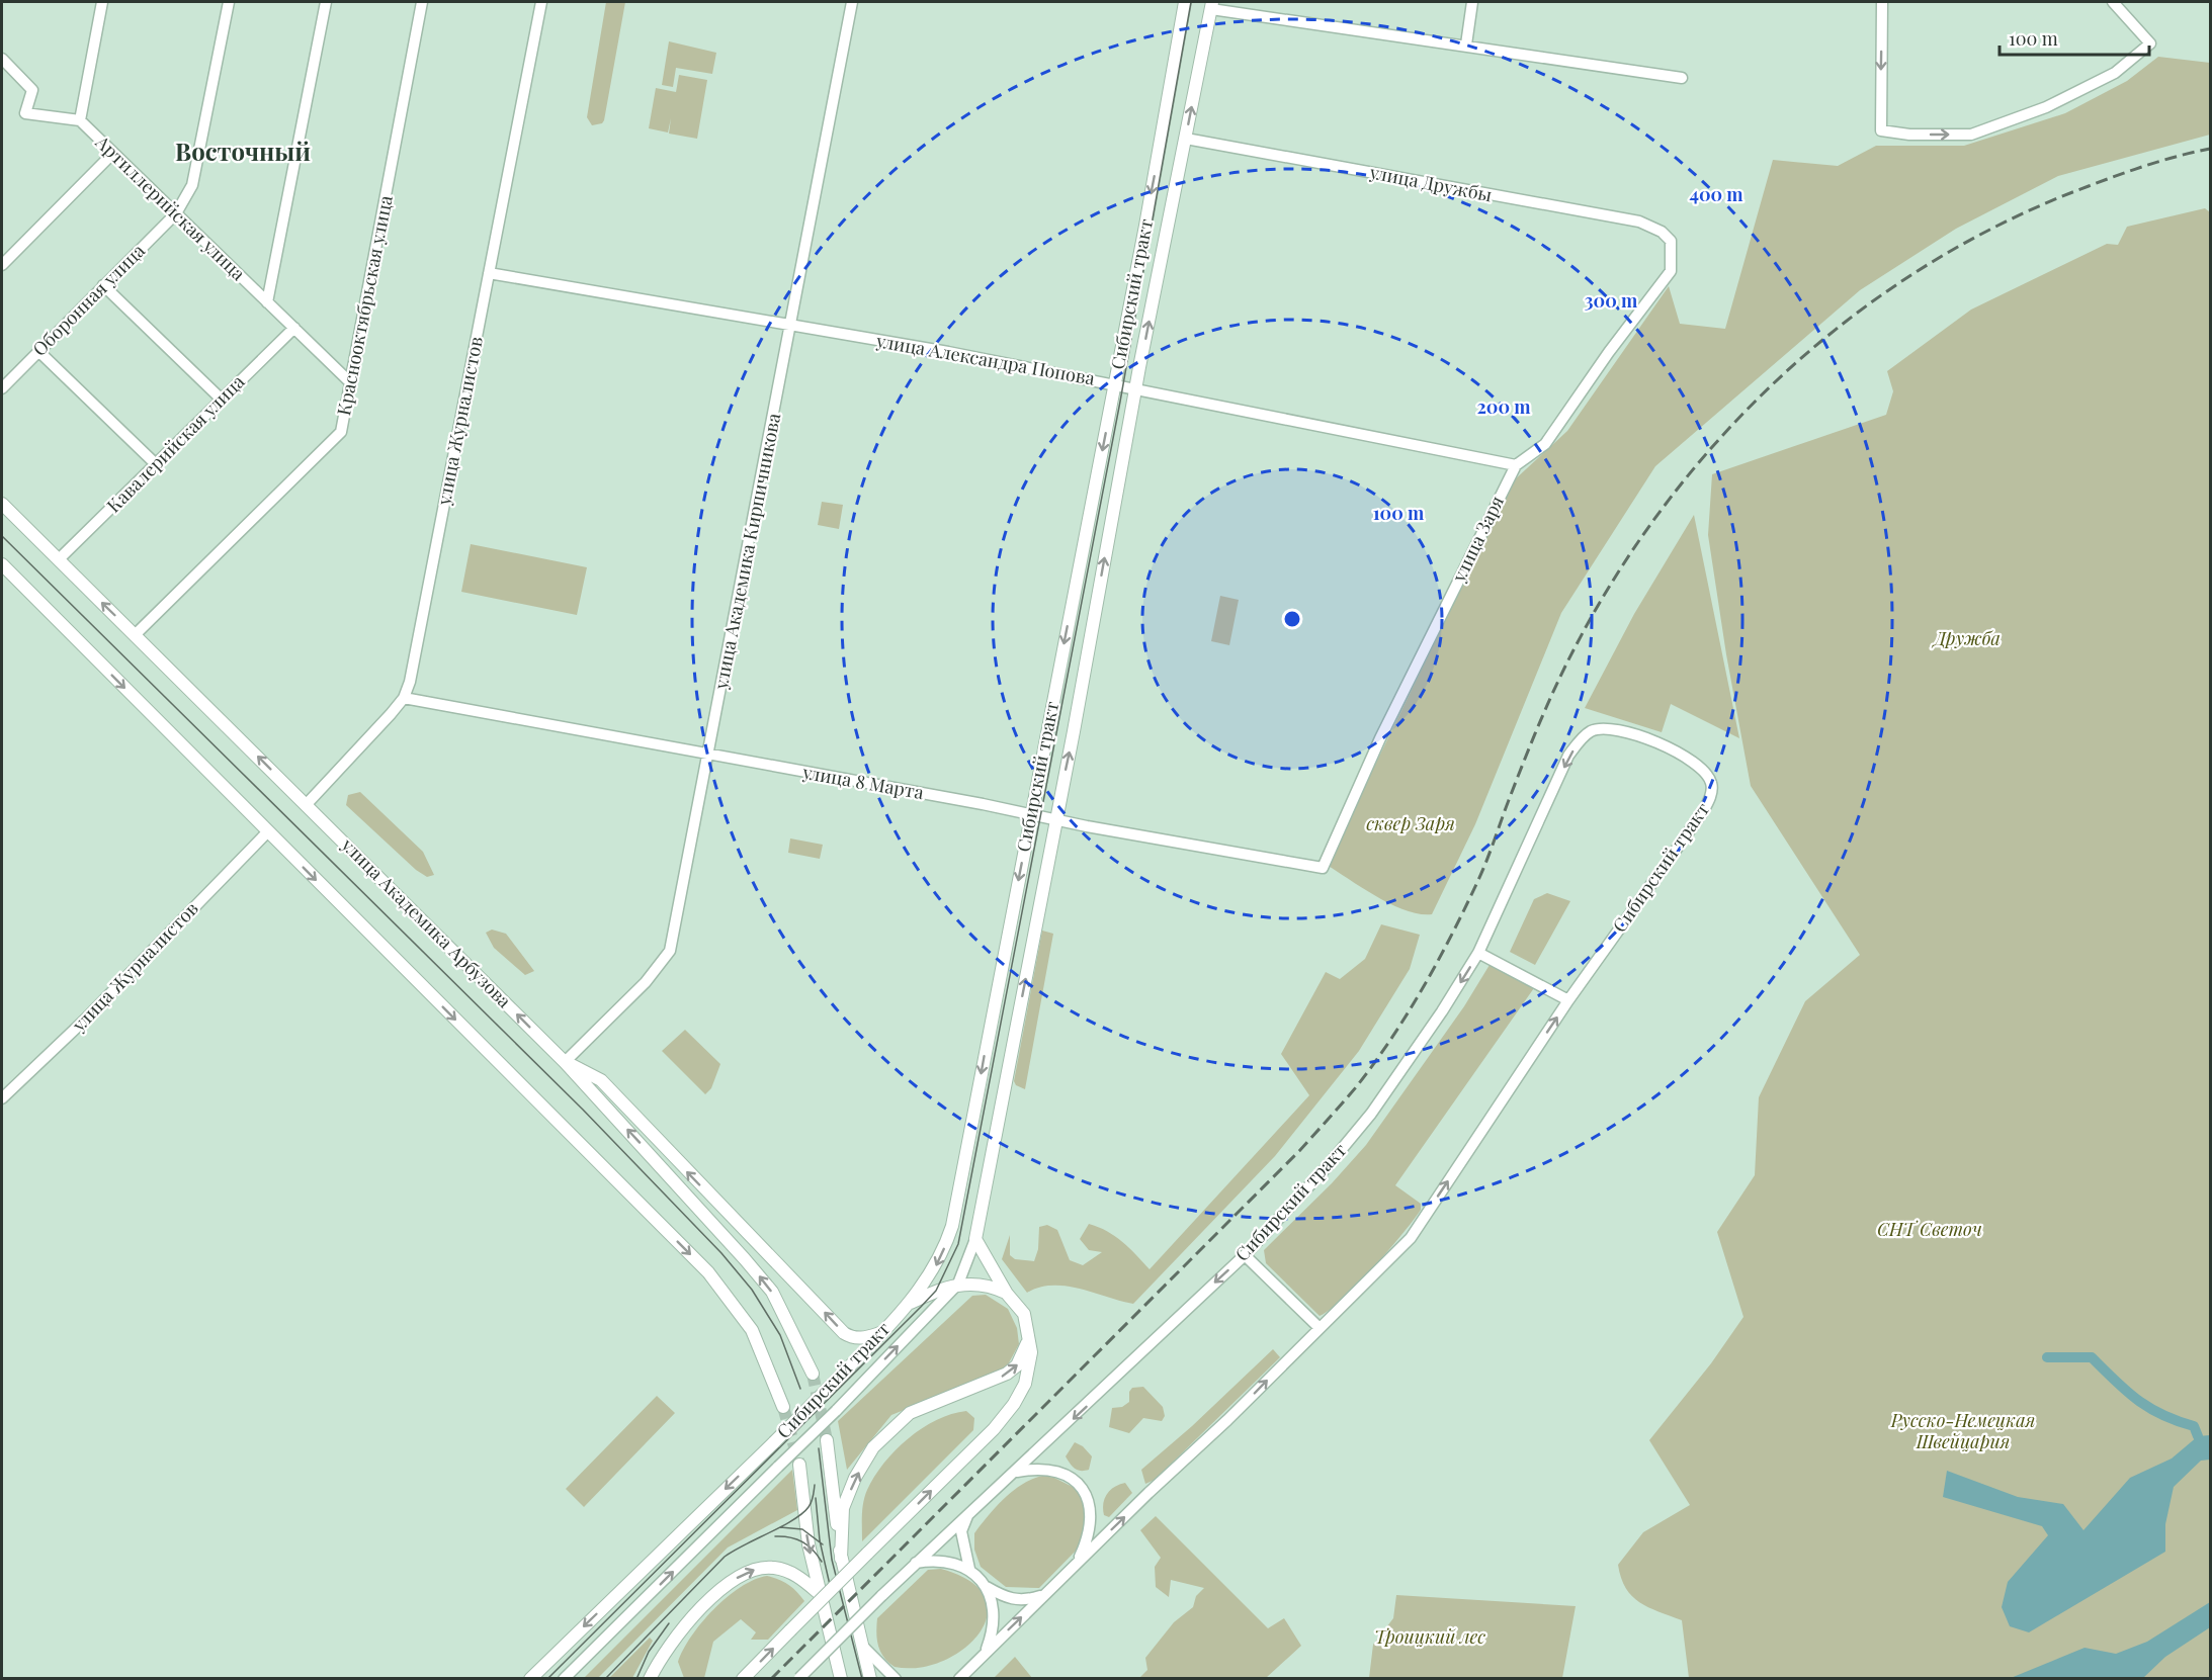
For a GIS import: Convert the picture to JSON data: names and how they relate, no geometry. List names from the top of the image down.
{
  "streets": {
    "main road": ["Сибирский тракт", "улица Академика Арбузова"],
    "street": [
      "улица Дружбы",
      "Артиллерийская улица",
      "Оборонная улица",
      "Краснооктябрьская улица",
      "улица Александра Попова",
      "улица Журналистов",
      "Кавалерийская улица",
      "улица Заря",
      "улица Академика Кирпичникова",
      "улица 8 Марта"
    ]
  },
  "crossings": [
    ["улица Дружбы", "Сибирский тракт"],
    ["улица Дружбы", "улица Заря"],
    ["Артиллерийская улица", "Оборонная улица"],
    ["Артиллерийская улица", "Краснооктябрьская улица"],
    ["Артиллерийская улица", "Кавалерийская улица"],
    ["Сибирский тракт", "улица Александра Попова"],
    ["Сибирский тракт", "улица 8 Марта"],
    ["Краснооктябрьская улица", "улица Академика Арбузова"],
    ["улица Александра Попова", "улица Журналистов"],
    ["улица Александра Попова", "улица Заря"],
    ["улица Александра Попова", "улица Академика Кирпичникова"],
    ["улица Журналистов", "улица 8 Марта"],
    ["улица Журналистов", "улица Академика Арбузова"],
    ["Кавалерийская улица", "улица Академика Арбузова"],
    ["улица Заря", "улица 8 Марта"],
    ["улица Академика Кирпичникова", "улица 8 Марта"],
    ["улица Академика Кирпичникова", "улица Академика Арбузова"]
  ],
  "districts": ["Восточный"],
  "parks": [
    "Дружба",
    "сквер Заря",
    "СНТ Светоч",
    "Русско-Немецкая Швейцария",
    "Троицкий лес"
  ],
  "scale_bar": "100 m",
  "rings": [
    "400 m",
    "300 m",
    "200 m",
    "100 m"
  ]
}
